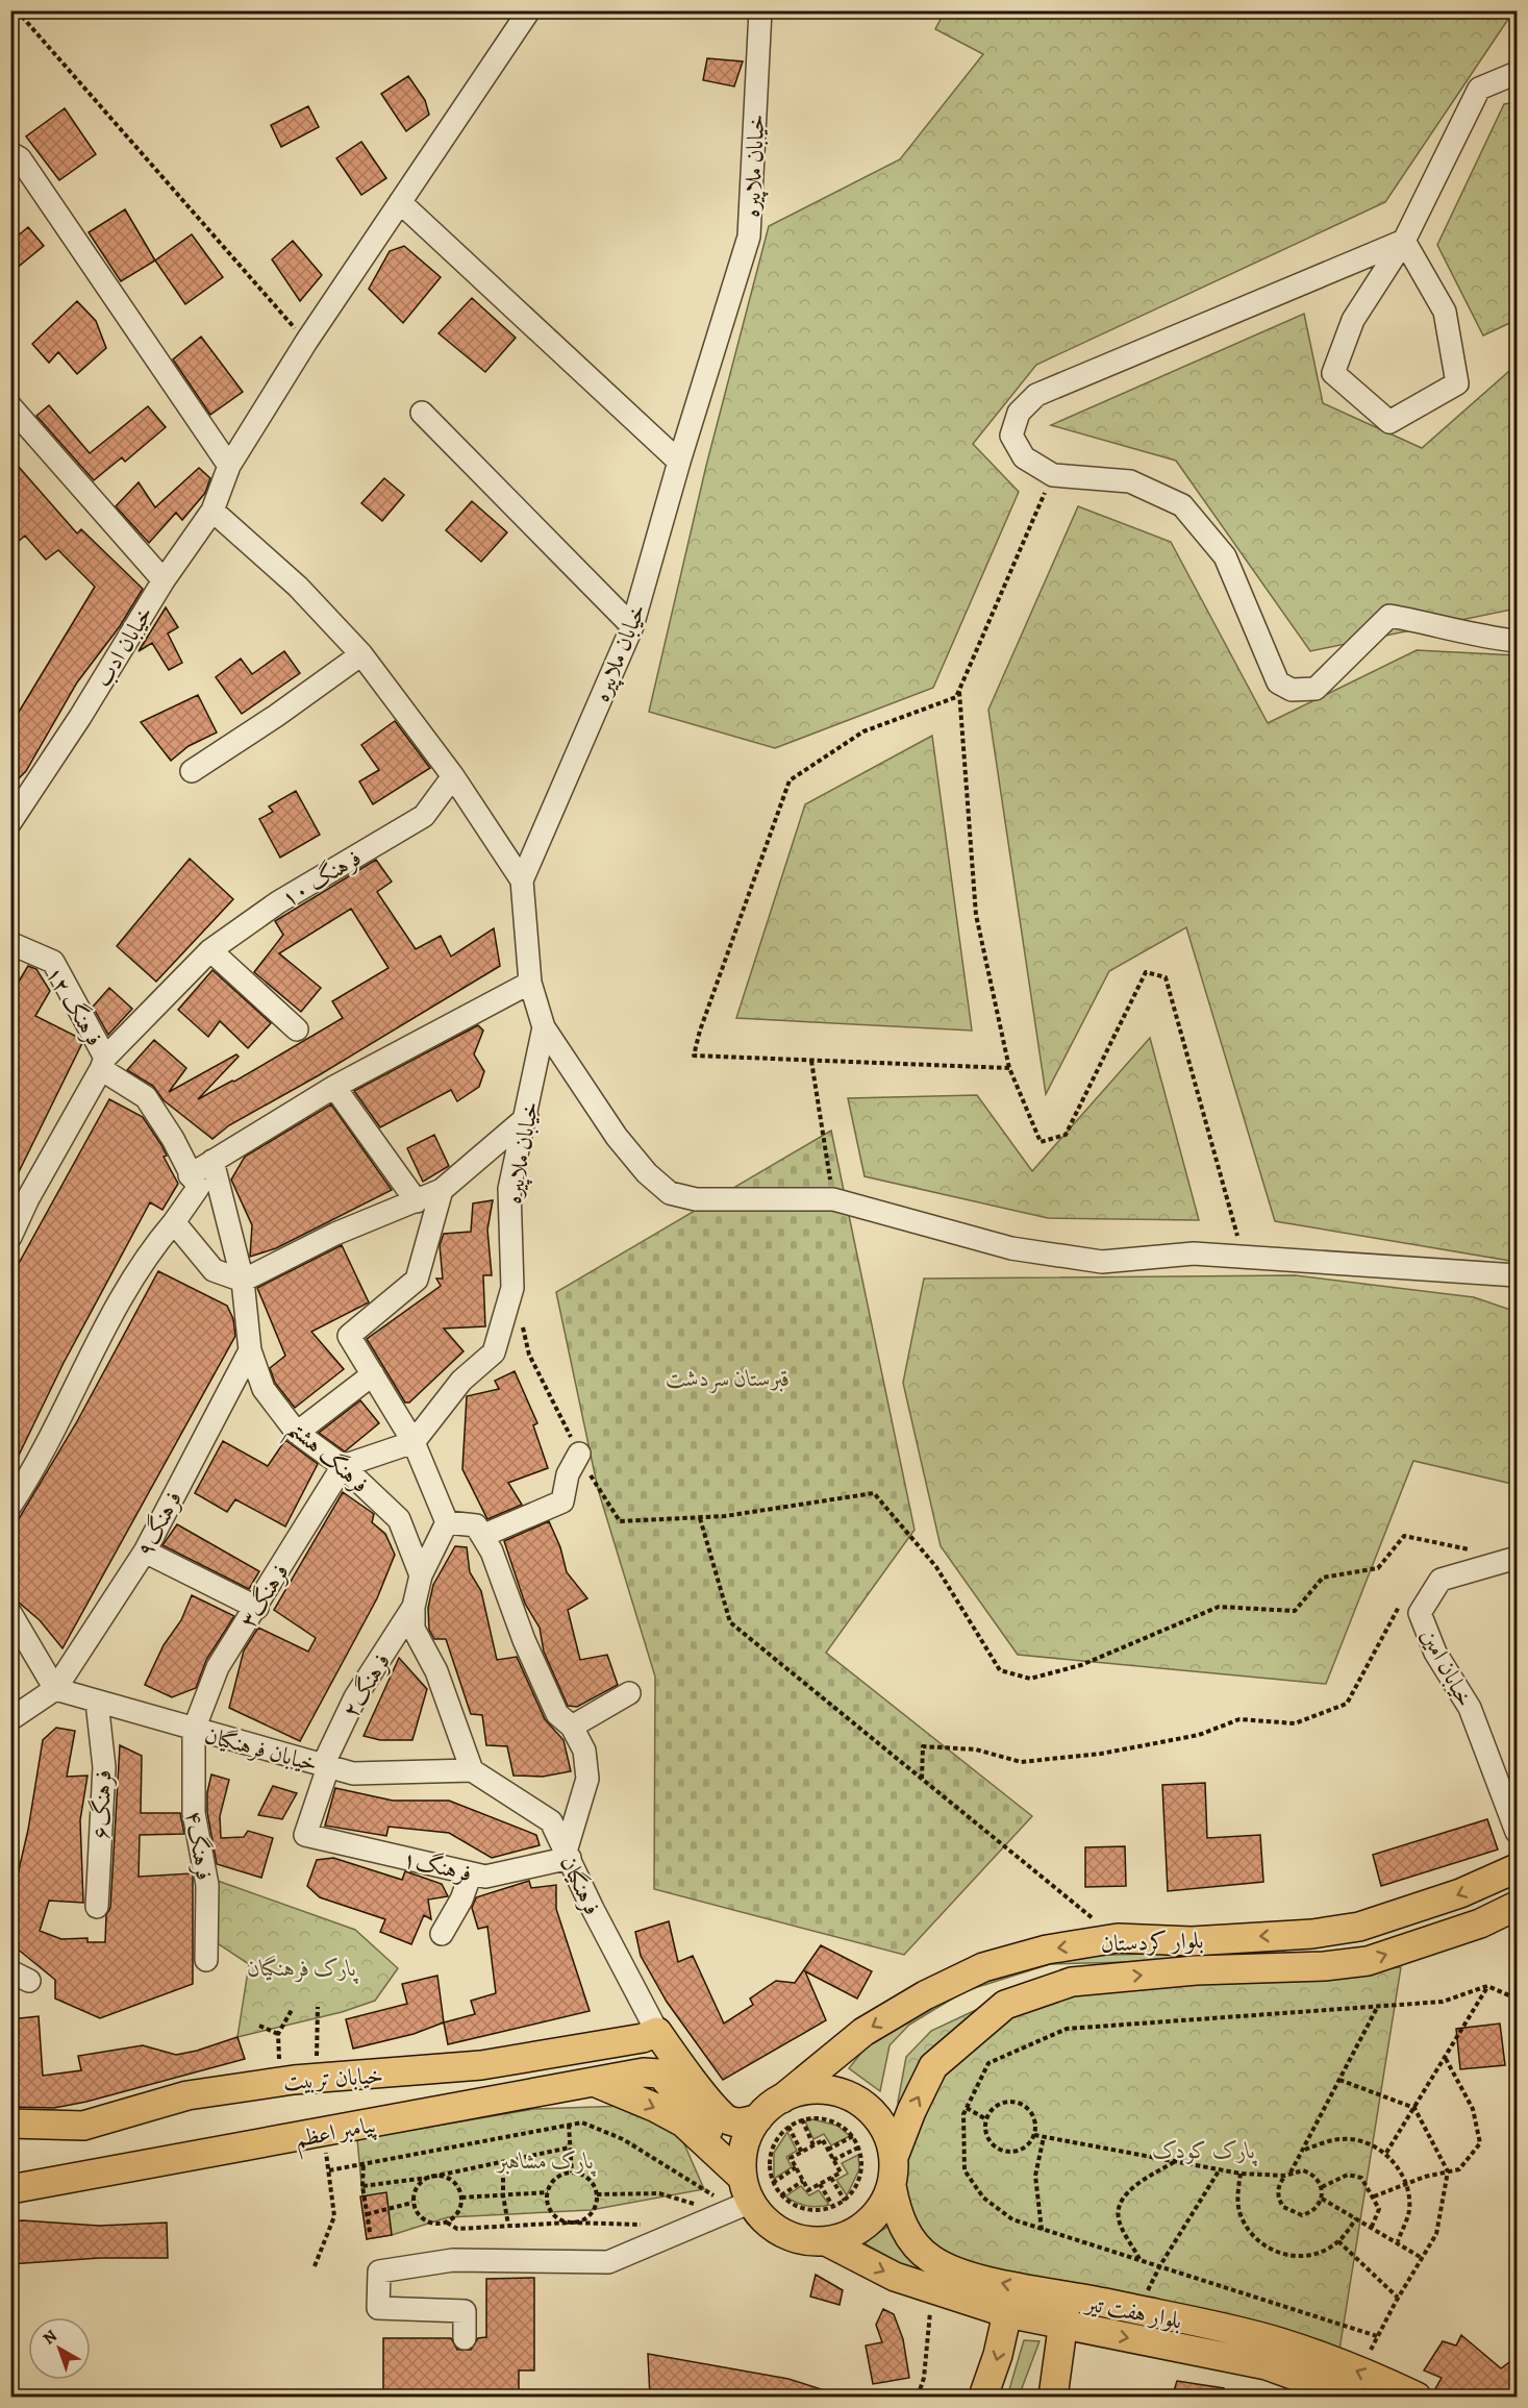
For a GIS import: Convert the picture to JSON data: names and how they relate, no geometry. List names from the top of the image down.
{
  "streets": {
    "main road": [
      "بلوار کردستان",
      "خیابان تربیت",
      "پیامبر اعظم",
      "بلوار هفت تیر"
    ],
    "street": [
      "خیابان ملاپیره",
      "خیابان ادب",
      "فرهنگ ۱۰",
      "فرهنگ ۱۲",
      "فرهنگ هشتم",
      "فرهنگ۹",
      "فرهنگ۳",
      "خیابان امین",
      "فرهنگ۲",
      "خیابان فرهنگیان",
      "فرهنگ۶",
      "فرهنگ۴",
      "فرهنگ۱",
      "فرهنگیان"
    ]
  },
  "crossings": [
    ["فرهنگ ۱۰", "فرهنگ ۱۲"],
    ["فرهنگ هشتم", "فرهنگ۹"],
    ["فرهنگ هشتم", "فرهنگ۳"],
    ["فرهنگ۹", "خیابان فرهنگیان"],
    ["فرهنگ۳", "خیابان فرهنگیان"],
    ["فرهنگ۳", "فرهنگ۴"],
    ["فرهنگ۲", "خیابان فرهنگیان"],
    ["فرهنگ۲", "فرهنگ۱"],
    ["خیابان فرهنگیان", "فرهنگ۶"],
    ["خیابان فرهنگیان", "فرهنگ۴"],
    ["خیابان فرهنگیان", "فرهنگیان"],
    ["فرهنگ۱", "فرهنگیان"],
    ["فرهنگیان", "خیابان تربیت"]
  ],
  "parks": [
    "قبرستان سردشت",
    "پارک فرهنگیان",
    "پارک کودک",
    "پارک مشاهبر"
  ],
  "north": "top left"
}
